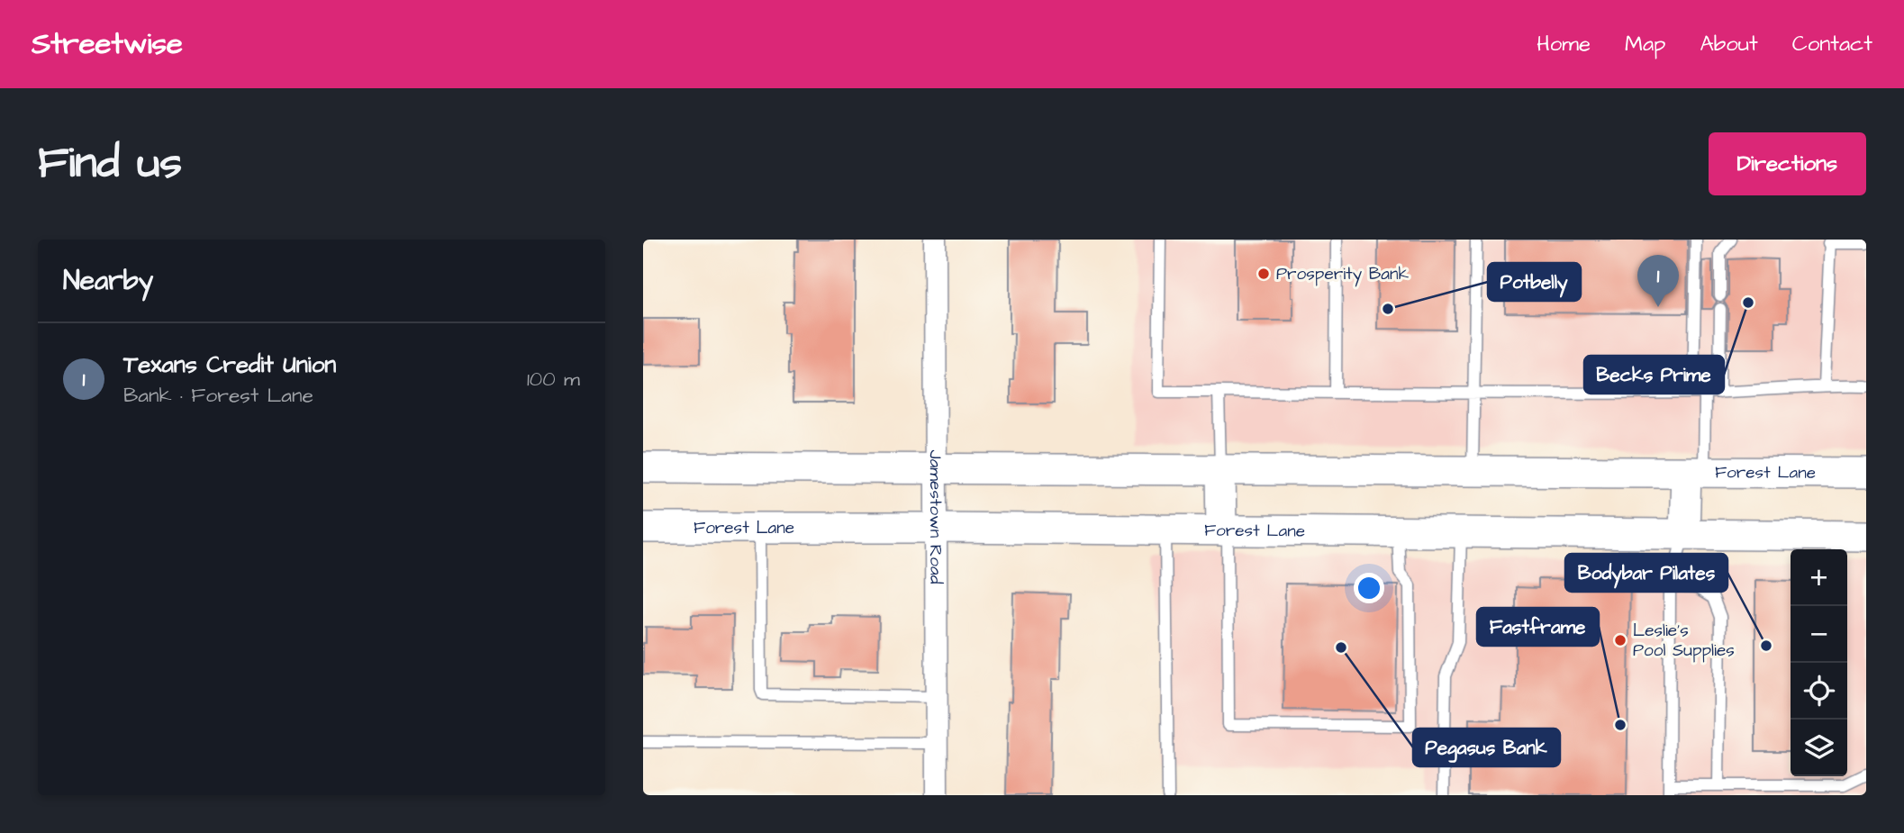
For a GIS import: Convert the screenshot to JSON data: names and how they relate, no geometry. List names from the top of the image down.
{
  "streets": {
    "main road": ["Forest Lane"],
    "street": ["Jamestown Road"]
  },
  "crossings": [
    ["Forest Lane", "Jamestown Road"]
  ],
  "places": [
    "Prosperity Bank",
    "Becks Prime",
    "Potbelly",
    "Leslie's Pool Supplies",
    "Bodybar Pilates",
    "Pegasus Bank",
    "Fastframe"
  ],
  "page": {
    "header": "Streetwise",
    "nav": [
      "Home",
      "Map",
      "About",
      "Contact"
    ],
    "buttons": "Directions",
    "title": "Find us",
    "heading": "Nearby",
    "pins": "1",
    "list": [
      {
        "mark": "1",
        "name": "Texans Credit Union",
        "note": "Bank · Forest Lane",
        "value": "100 m"
      }
    ],
    "map_buttons": ["+", "−"]
  }
}
